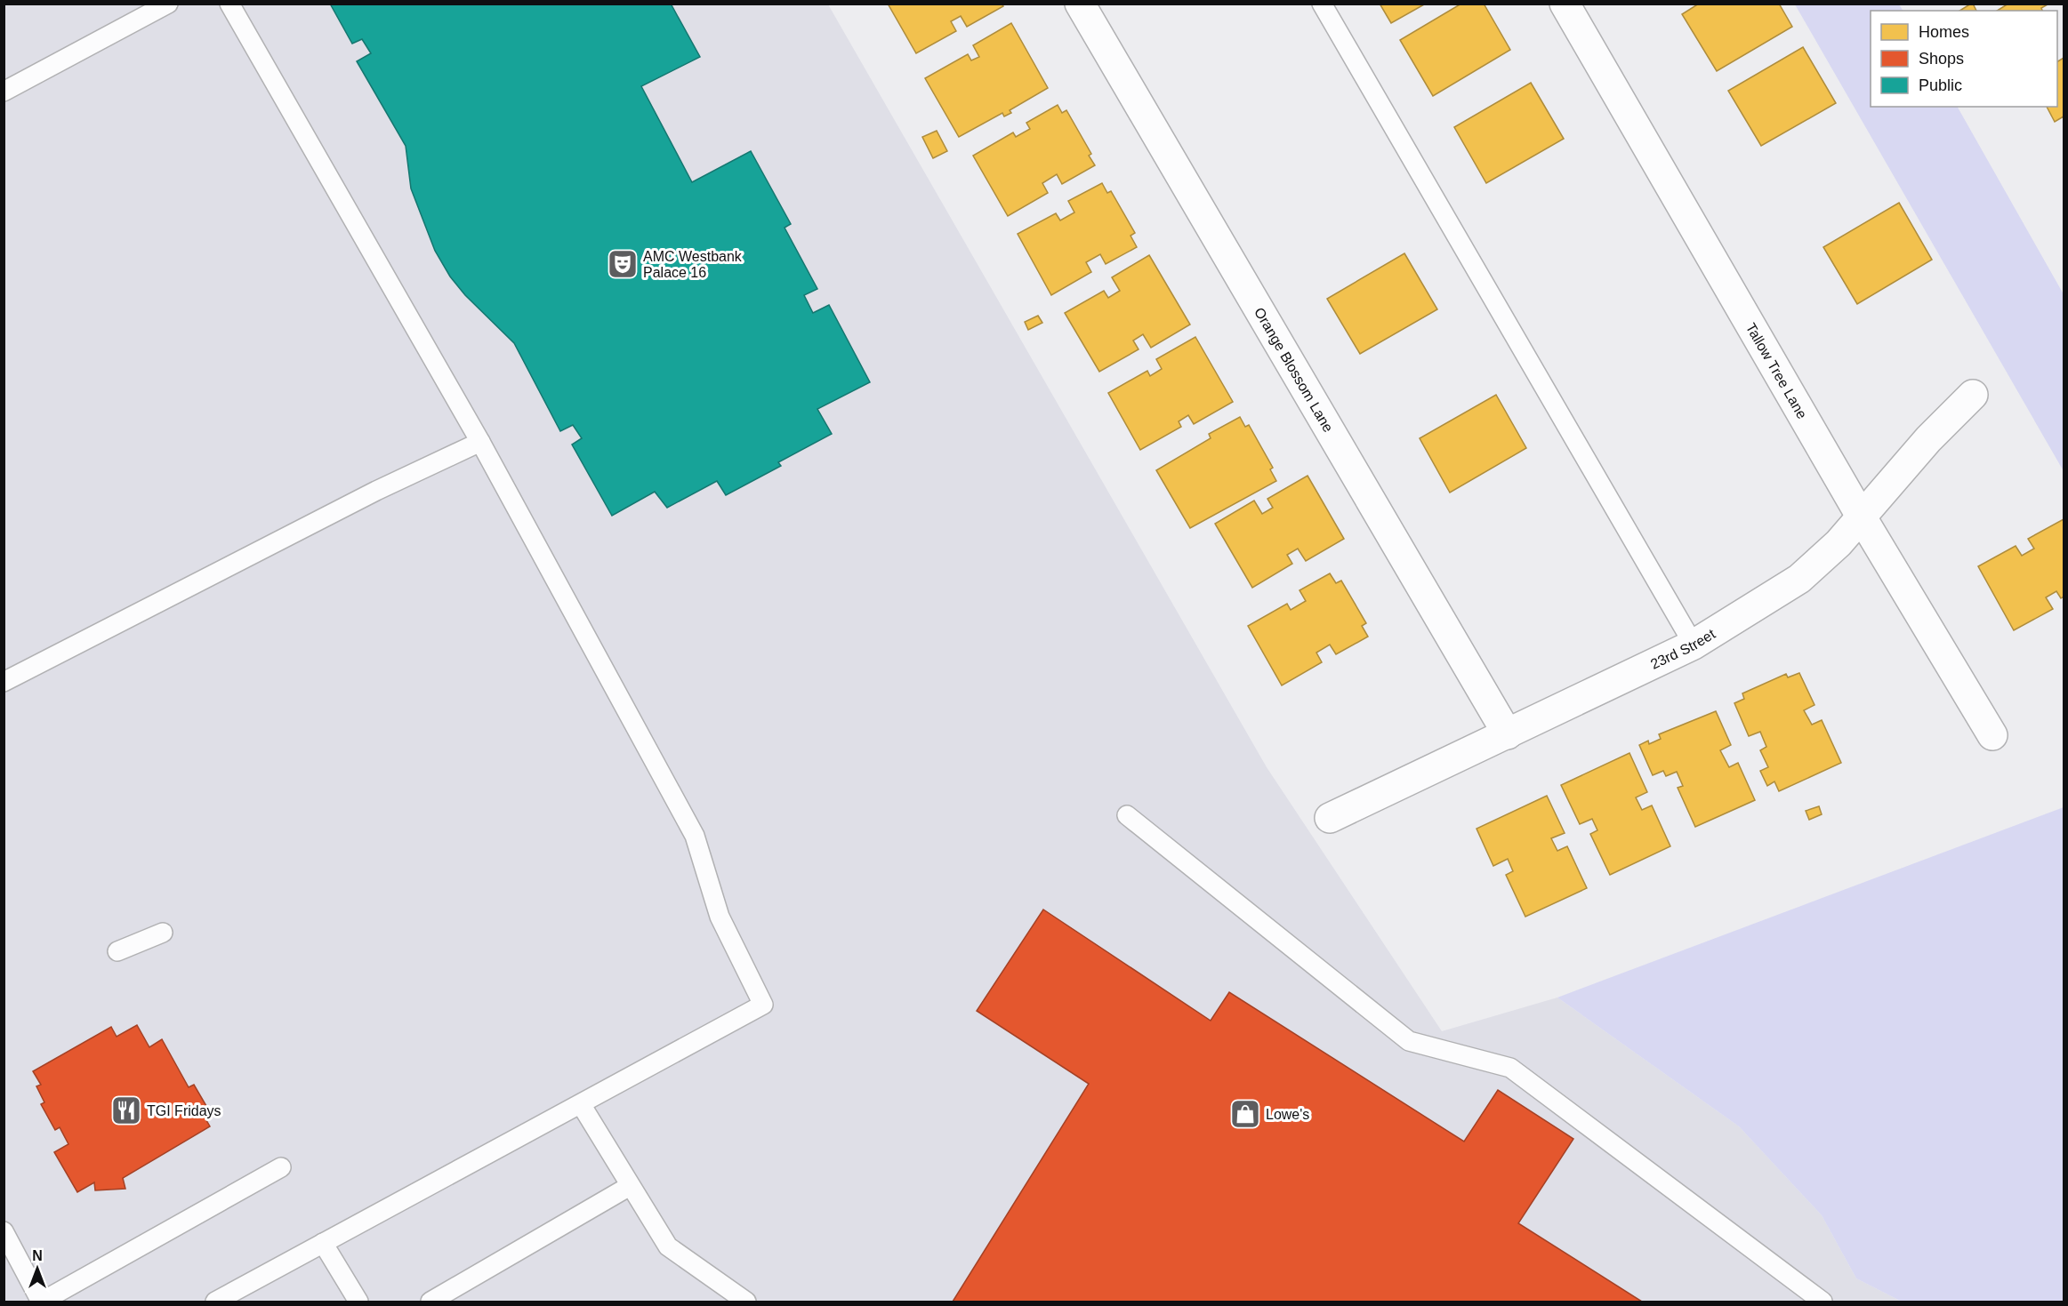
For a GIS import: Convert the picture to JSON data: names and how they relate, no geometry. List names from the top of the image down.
{
  "streets": {
    "street": ["Orange Blossom Lane", "Tallow Tree Lane", "23rd Street"]
  },
  "crossings": [
    ["Orange Blossom Lane", "23rd Street"],
    ["Tallow Tree Lane", "23rd Street"]
  ],
  "places": {
    "theatre": ["AMC Westbank Palace 16"],
    "restaurant": ["TGI Fridays"],
    "shop": ["Lowe's"]
  },
  "legend": ["Homes", "Shops", "Public"],
  "north": "top"
}
